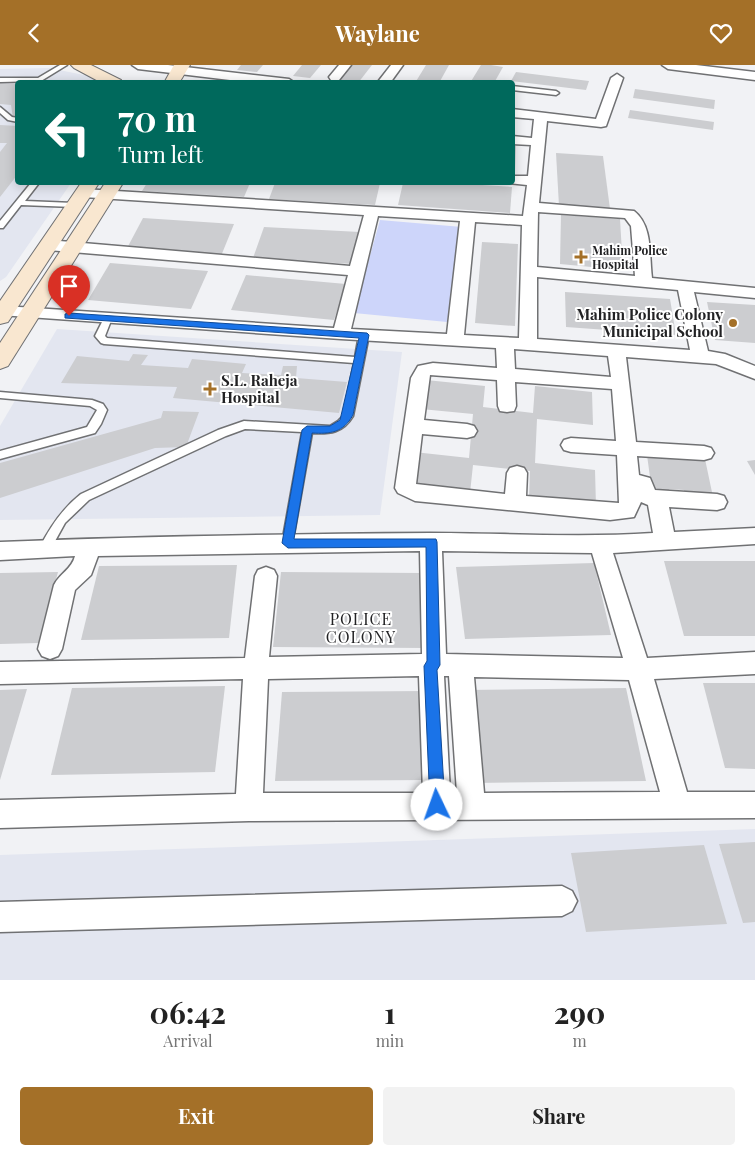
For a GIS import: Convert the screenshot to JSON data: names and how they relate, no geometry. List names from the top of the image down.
{
  "districts": ["POLICE COLONY"],
  "places": {
    "health": ["Mahim Police Hospital", "S.L. Raheja Hospital"],
    "other": ["Mahim Police Colony Municipal School"]
  },
  "page": {
    "header": "Waylane",
    "turn": ["70 m", "Turn left"],
    "eta": [
      "06:42",
      "Arrival",
      "1",
      "min",
      "290",
      "m"
    ],
    "buttons": ["Exit", "Share"]
  }
}
